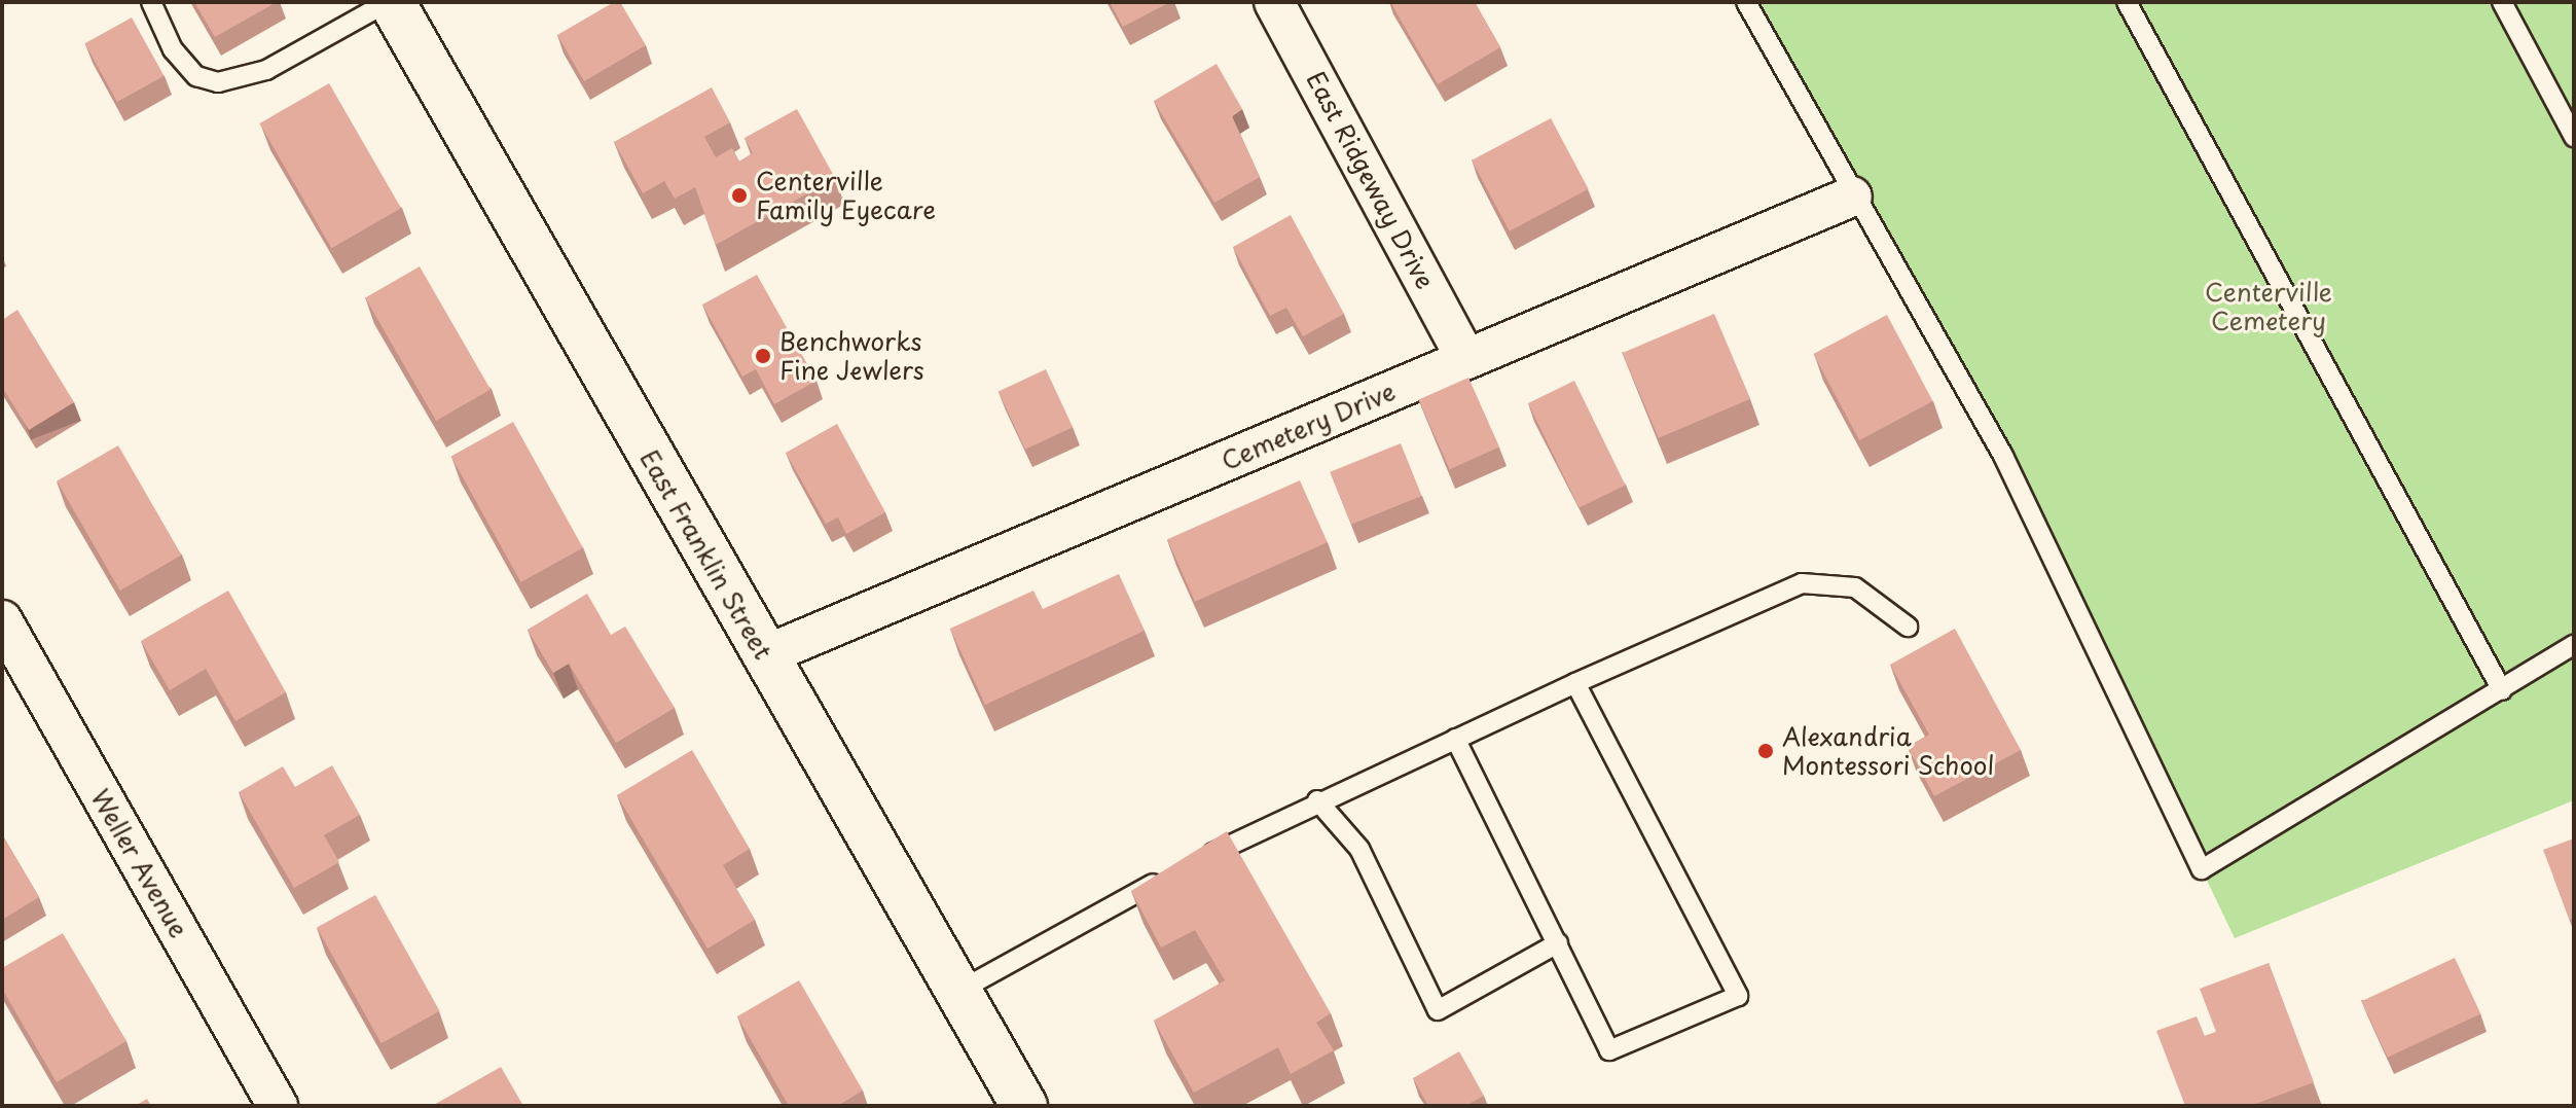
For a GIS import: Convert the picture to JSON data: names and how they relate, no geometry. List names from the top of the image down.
{
  "streets": {
    "street": [
      "East Ridgeway Drive",
      "Cemetery Drive",
      "East Franklin Street",
      "Weller Avenue"
    ]
  },
  "crossings": [
    ["East Ridgeway Drive", "Cemetery Drive"],
    ["Cemetery Drive", "East Franklin Street"]
  ],
  "parks": ["Centerville Cemetery"],
  "places": ["Centerville Family Eyecare", "Benchworks Fine Jewlers", "Alexandria Montessori School"]
}
